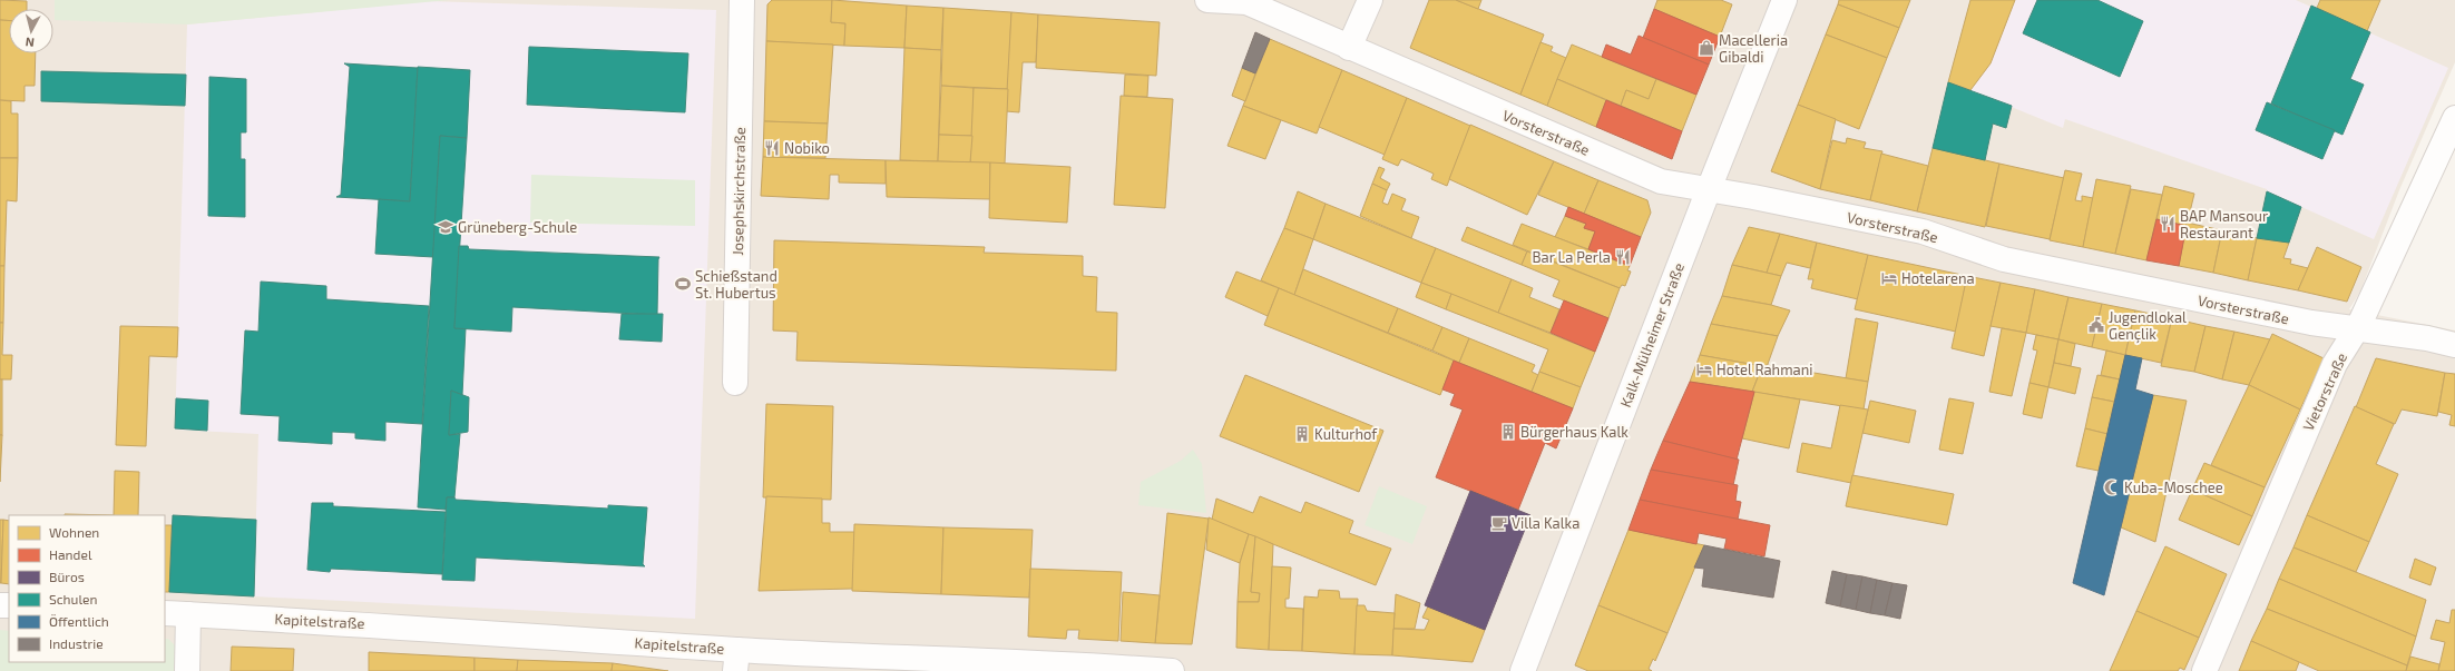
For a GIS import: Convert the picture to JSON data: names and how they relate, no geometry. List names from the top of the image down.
{
  "streets": {
    "street": [
      "Vorsterstraße",
      "Josephskirchstraße",
      "Kalk-Mülheimer Straße",
      "Vietorstraße",
      "Kapitelstraße"
    ]
  },
  "crossings": [
    ["Vorsterstraße", "Kalk-Mülheimer Straße"],
    ["Vorsterstraße", "Vietorstraße"]
  ],
  "places": {
    "shop": ["Macelleria Gibaldi"],
    "restaurant": ["Nobiko", "BAP Mansour Restaurant", "Bar La Perla"],
    "school or university": ["Grüneberg-Schule"],
    "hotel": ["Hotelarena", "Hotel Rahmani"],
    "sports": ["Schießstand St. Hubertus"],
    "public building": ["Jugendlokal Gençlik"],
    "building": ["Bürgerhaus Kalk", "Kulturhof"],
    "mosque": ["Kuba-Moschee"],
    "cafe": ["Villa Kalka"]
  },
  "legend": [
    "Wohnen",
    "Handel",
    "Büros",
    "Schulen",
    "Öffentlich",
    "Industrie"
  ],
  "north": "bottom"
}
